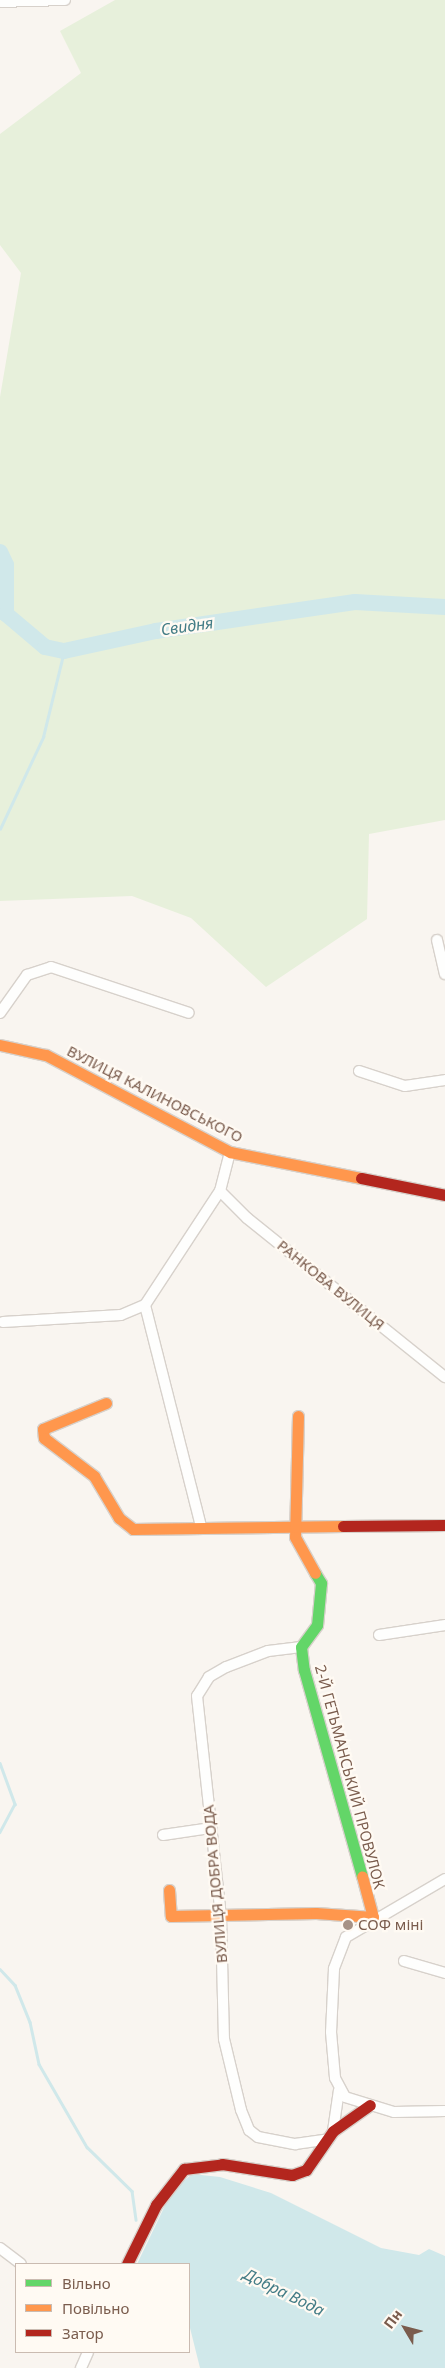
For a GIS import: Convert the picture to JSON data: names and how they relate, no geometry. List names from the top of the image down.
{
  "streets": {
    "street": [
      "ВУЛИЦЯ КАЛИНОВСЬКОГО",
      "РАНКОВА ВУЛИЦЯ",
      "2-Й ГЕТЬМАНСЬКИЙ ПРОВУЛОК",
      "ВУЛИЦЯ ДОБРА ВОДА"
    ]
  },
  "crossings": [
    ["2-Й ГЕТЬМАНСЬКИЙ ПРОВУЛОК", "ВУЛИЦЯ ДОБРА ВОДА"]
  ],
  "water": ["Свидня", "Добра Вода"],
  "places": ["СОФ міні"],
  "legend": ["Вільно", "Повільно", "Затор"],
  "north": "top left"
}
